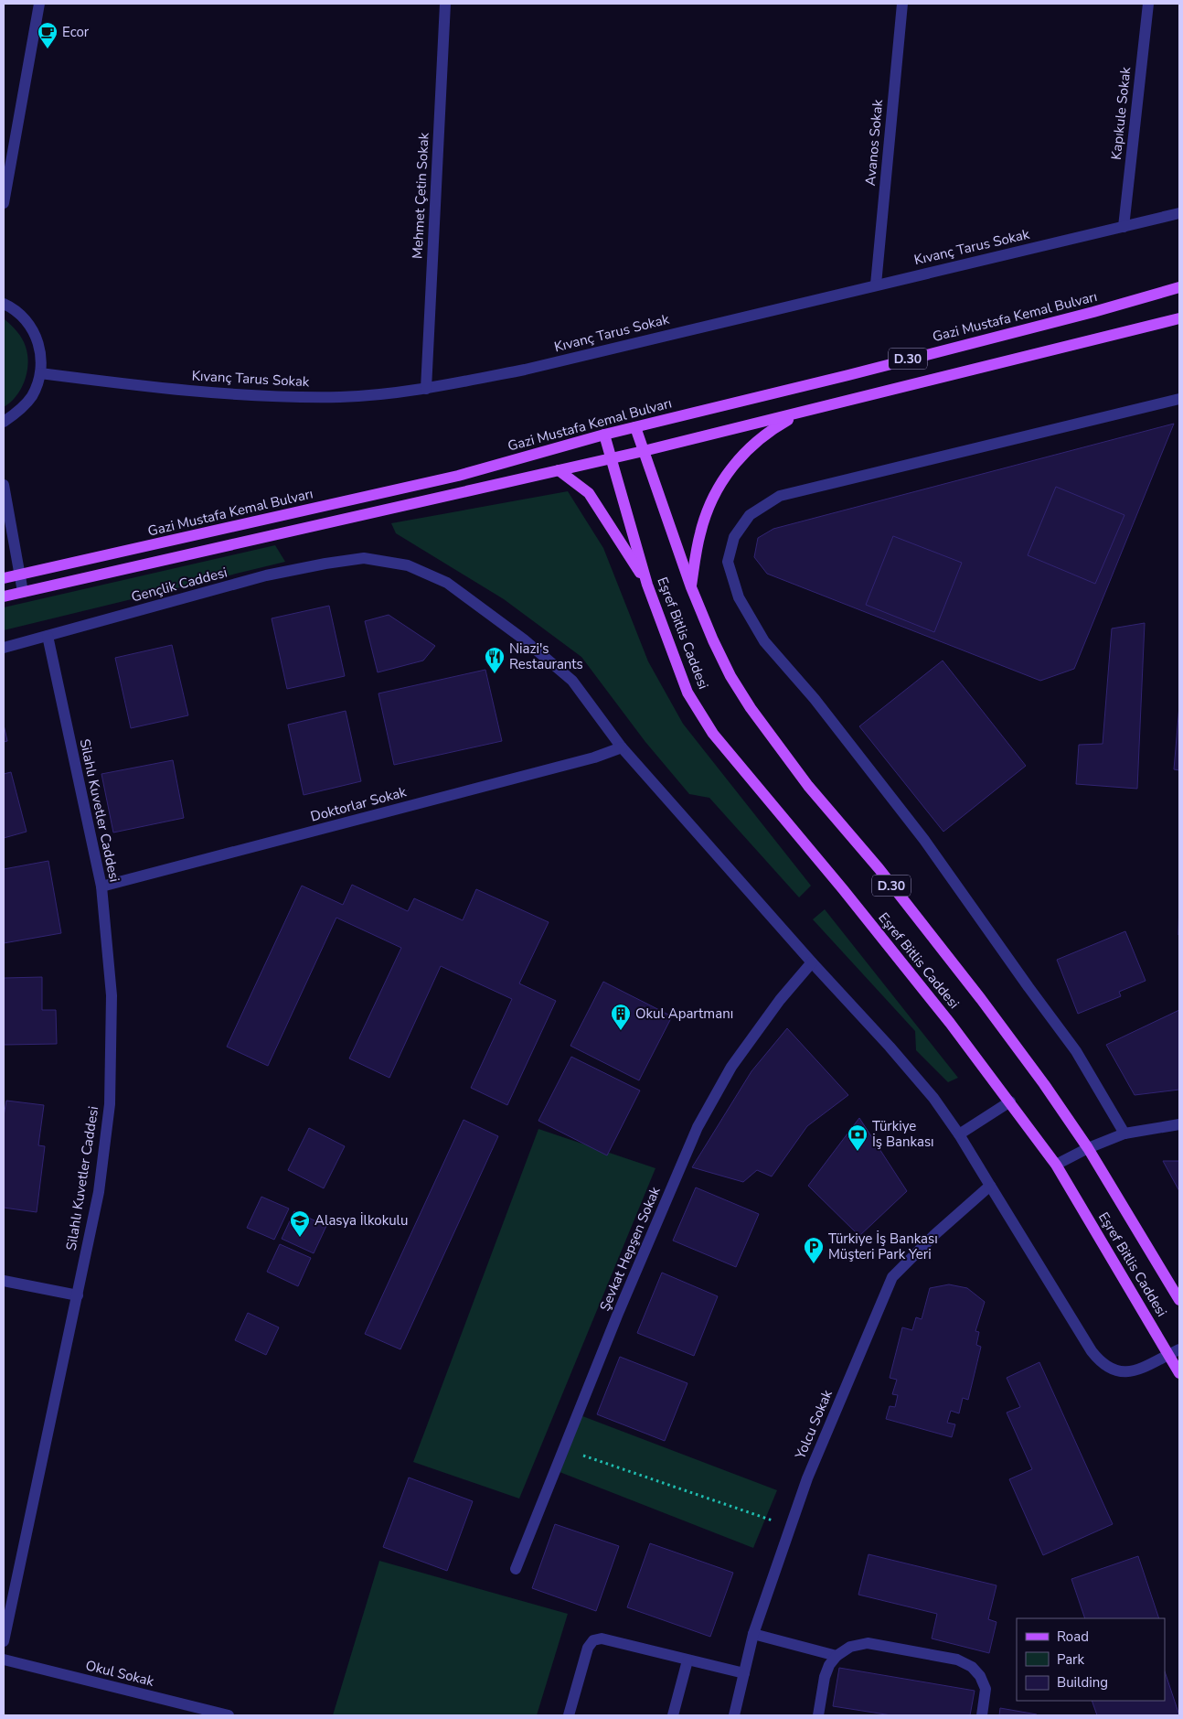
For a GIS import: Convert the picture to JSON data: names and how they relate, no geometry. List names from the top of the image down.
{
  "streets": {
    "main road": ["Gazi Mustafa Kemal Bulvarı", "D.30", "Eşref Bitlis Caddesi"],
    "street": [
      "Kapıkule Sokak",
      "Avanos Sokak",
      "Mehmet Çetin Sokak",
      "Kıvanç Tarus Sokak",
      "Gençlik Caddesi",
      "Doktorlar Sokak",
      "Silahlı Kuvetler Caddesi",
      "Şevkat Hepşen Sokak",
      "Yolcu Sokak",
      "Okul Sokak"
    ]
  },
  "crossings": [
    ["Kapıkule Sokak", "Kıvanç Tarus Sokak"],
    ["Avanos Sokak", "Kıvanç Tarus Sokak"],
    ["Mehmet Çetin Sokak", "Kıvanç Tarus Sokak"],
    ["Gazi Mustafa Kemal Bulvarı", "Eşref Bitlis Caddesi"],
    ["D.30", "Eşref Bitlis Caddesi"],
    ["Gençlik Caddesi", "Eşref Bitlis Caddesi"],
    ["Gençlik Caddesi", "Doktorlar Sokak"],
    ["Gençlik Caddesi", "Silahlı Kuvetler Caddesi"],
    ["Gençlik Caddesi", "Şevkat Hepşen Sokak"],
    ["Gençlik Caddesi", "Yolcu Sokak"],
    ["Doktorlar Sokak", "Silahlı Kuvetler Caddesi"]
  ],
  "places": {
    "cafe": ["Ecor"],
    "restaurant": ["Niazi's Restaurants"],
    "building": ["Okul Apartmanı"],
    "bank": ["Türkiye İş Bankası"],
    "school or university": ["Alasya İlkokulu"],
    "parking": ["Türkiye İş Bankası Müşteri Park Yeri"]
  },
  "legend": ["Road", "Park", "Building"]
}
